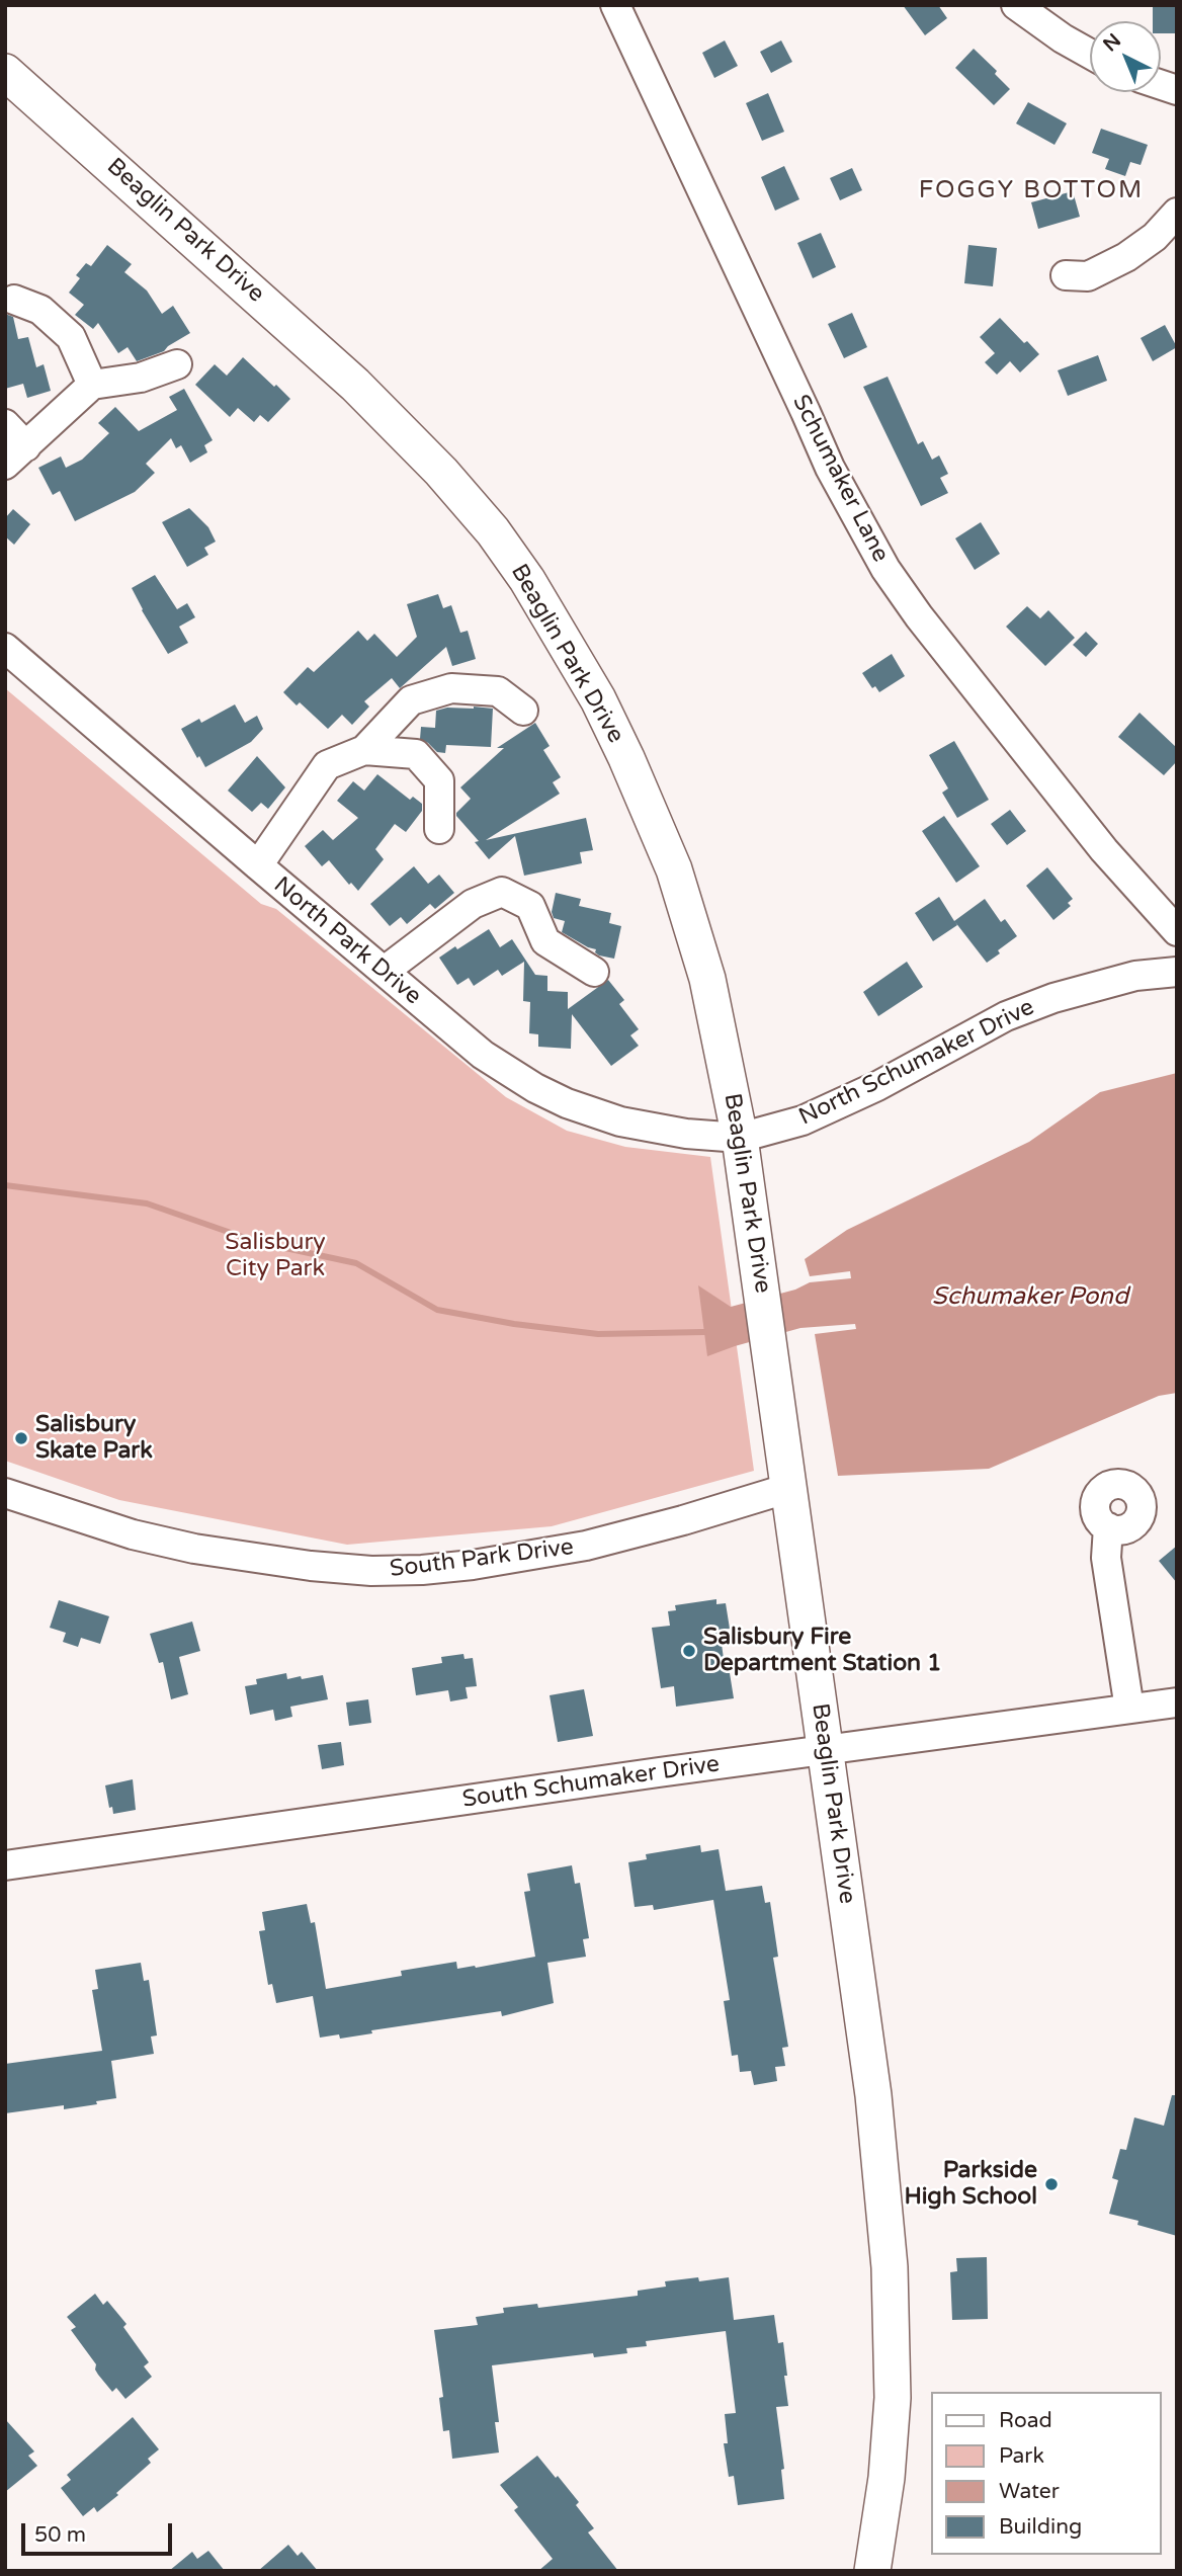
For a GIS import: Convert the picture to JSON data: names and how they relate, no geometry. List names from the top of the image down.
{
  "streets": {
    "main road": ["Beaglin Park Drive"],
    "street": [
      "Schumaker Lane",
      "North Park Drive",
      "North Schumaker Drive",
      "South Park Drive",
      "South Schumaker Drive"
    ]
  },
  "crossings": [
    ["Beaglin Park Drive", "North Park Drive"],
    ["Beaglin Park Drive", "North Schumaker Drive"],
    ["Beaglin Park Drive", "South Park Drive"],
    ["Beaglin Park Drive", "South Schumaker Drive"],
    ["North Park Drive", "North Schumaker Drive"]
  ],
  "districts": ["FOGGY BOTTOM"],
  "water": ["Schumaker Pond"],
  "parks": ["Salisbury City Park"],
  "places": ["Salisbury Skate Park", "Salisbury Fire Department Station 1", "Parkside High School"],
  "legend": [
    "Road",
    "Park",
    "Water",
    "Building"
  ],
  "scale_bar": "50 m",
  "north": "top left"
}
